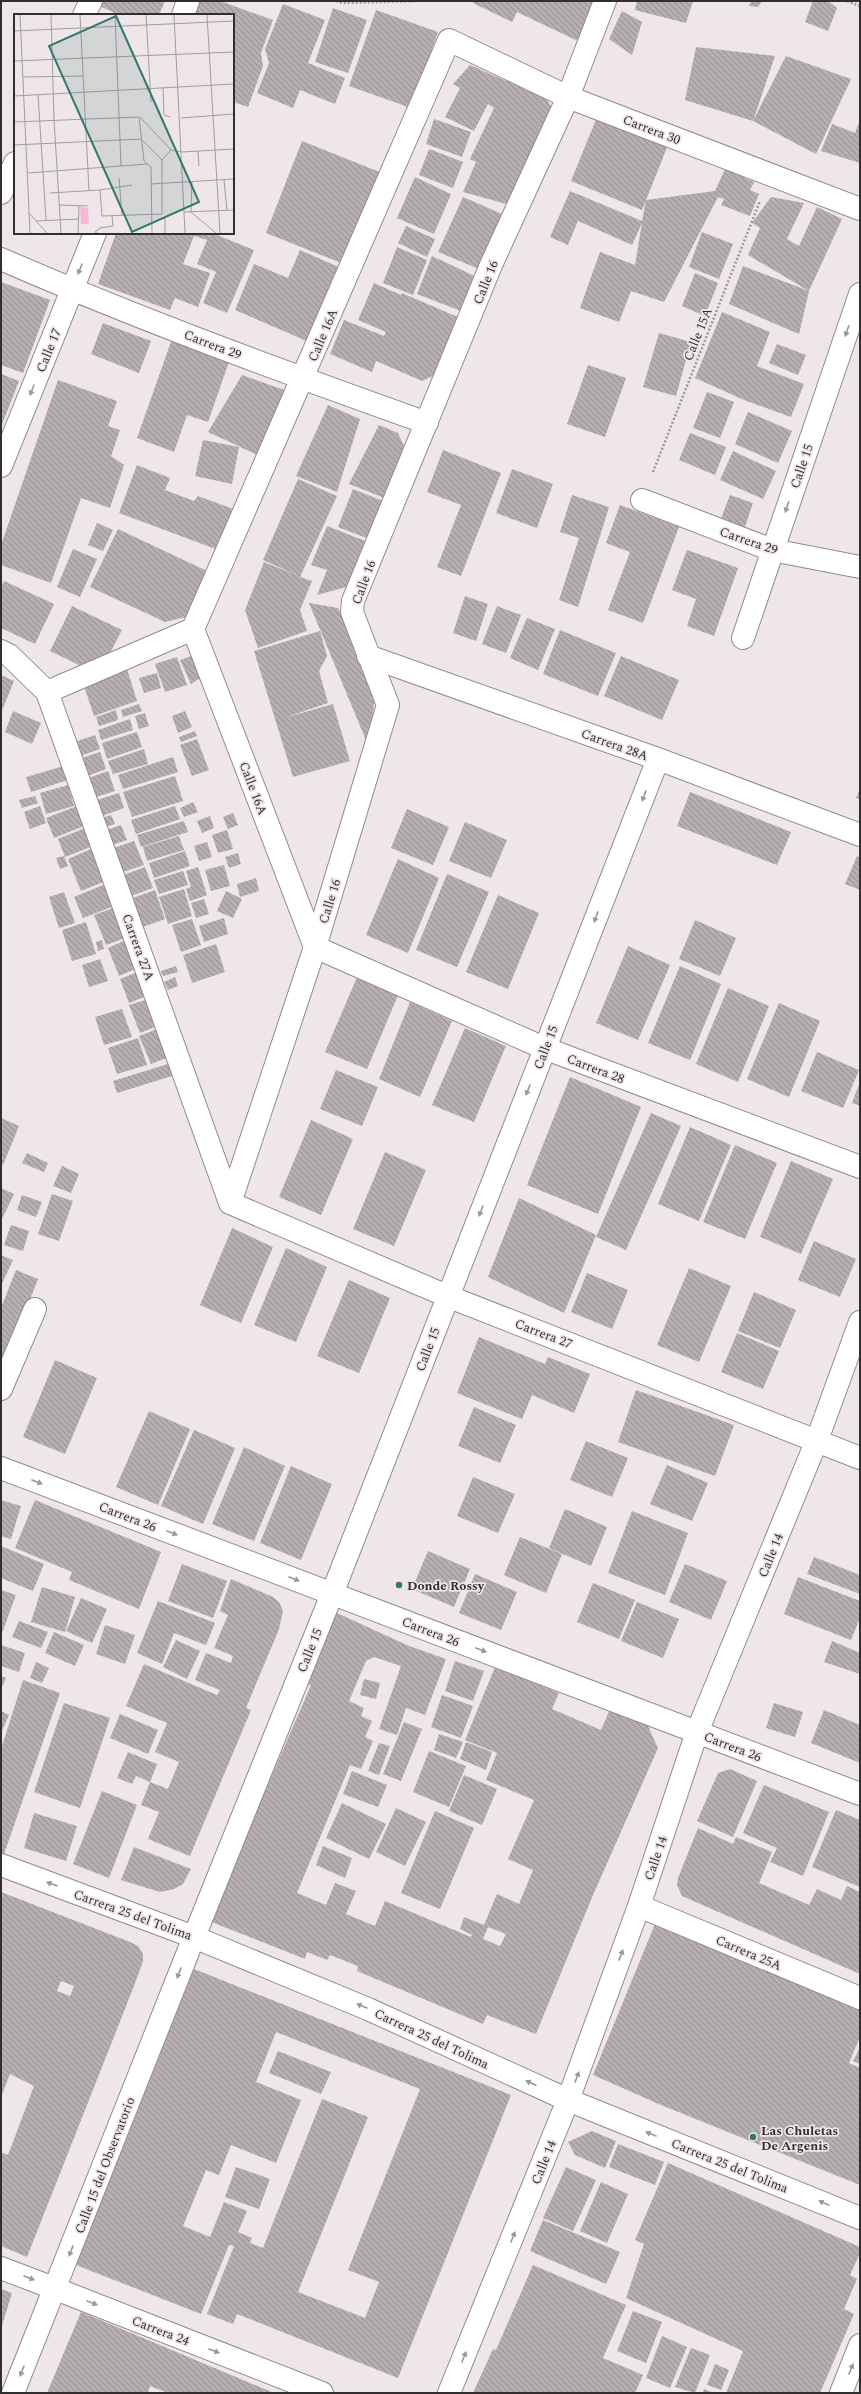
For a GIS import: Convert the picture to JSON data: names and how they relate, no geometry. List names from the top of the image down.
{
  "streets": {
    "street": [
      "Carrera 30",
      "Calle 16",
      "Calle 16A",
      "Carrera 29",
      "Calle 17",
      "Calle 15",
      "Carrera 28A",
      "Carrera 27A",
      "Carrera 28",
      "Carrera 27",
      "Carrera 26",
      "Calle 14",
      "Carrera 25 del Tolima",
      "Carrera 25A",
      "Calle 15 del Observatorio",
      "Carrera 24"
    ],
    "path": ["Calle 15A"]
  },
  "crossings": [
    ["Carrera 30", "Calle 16"],
    ["Carrera 30", "Calle 15A"],
    ["Carrera 30", "Calle 16A"],
    ["Calle 16", "Calle 16A"],
    ["Calle 16", "Carrera 29"],
    ["Calle 16", "Carrera 28A"],
    ["Calle 16", "Carrera 27A"],
    ["Calle 16", "Carrera 28"],
    ["Calle 16", "Carrera 27"],
    ["Calle 15A", "Carrera 29"],
    ["Calle 16A", "Carrera 29"],
    ["Calle 16A", "Carrera 28"],
    ["Carrera 29", "Calle 17"],
    ["Carrera 29", "Calle 15"],
    ["Calle 15", "Carrera 28A"],
    ["Calle 15", "Carrera 28"],
    ["Calle 15", "Carrera 27"],
    ["Calle 15", "Carrera 26"],
    ["Calle 15", "Carrera 25 del Tolima"],
    ["Calle 15", "Calle 15 del Observatorio"],
    ["Carrera 27A", "Carrera 27"],
    ["Carrera 27", "Calle 14"],
    ["Carrera 26", "Calle 14"],
    ["Calle 14", "Carrera 25 del Tolima"],
    ["Calle 14", "Carrera 25A"],
    ["Carrera 25 del Tolima", "Calle 15 del Observatorio"],
    ["Calle 15 del Observatorio", "Carrera 24"]
  ],
  "one_way": [
    "Calle 17",
    "Calle 15",
    "Carrera 26",
    "Calle 14",
    "Carrera 25 del Tolima",
    "Calle 15 del Observatorio",
    "Carrera 24"
  ],
  "places": ["Donde Rossy", "Las Chuletas De Argenis"]
}
